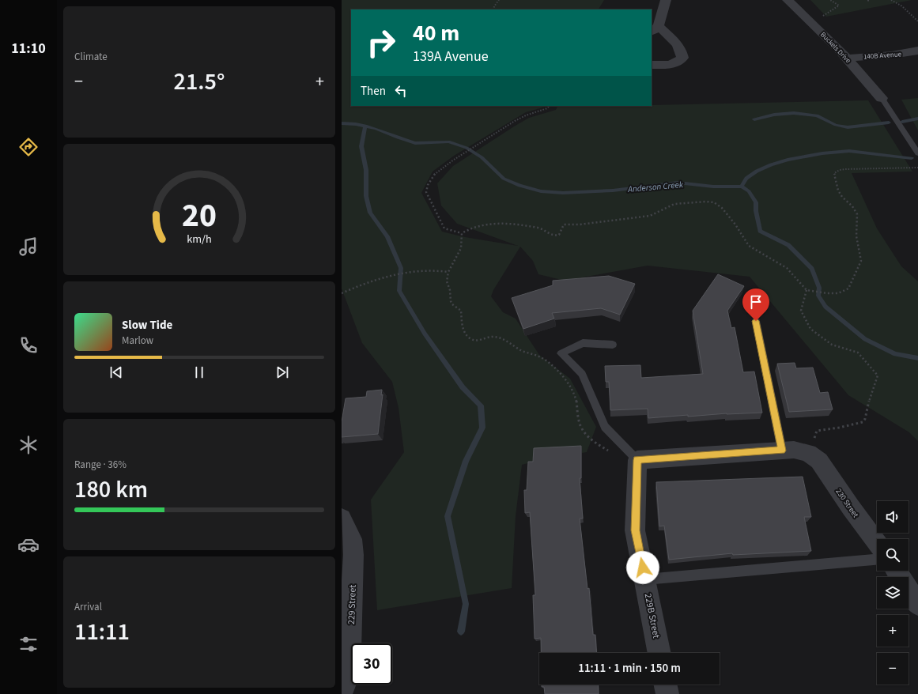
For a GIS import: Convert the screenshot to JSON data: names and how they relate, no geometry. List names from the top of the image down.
{
  "streets": {
    "street": [
      "Buckels Drive",
      "140B Avenue",
      "230 Street",
      "229 Street",
      "229B Street"
    ]
  },
  "crossings": [
    ["Buckels Drive", "140B Avenue"]
  ],
  "water": ["Anderson Creek"],
  "page": {
    "tabs": "11:10",
    "tile": [
      "Climate",
      ["Range · 36%", "180 km"],
      ["Arrival", "11:11"]
    ],
    "turn": ["40 m", "139A Avenue"],
    "heat": ["−", "21.5°", "+"],
    "then": "Then",
    "song": ["Slow Tide", "Marlow"],
    "map_buttons": ["+", "−"],
    "limit": "30",
    "trip": "11:11 · 1 min · 150 m",
    "gauge": ["20", "km/h"]
  }
}
